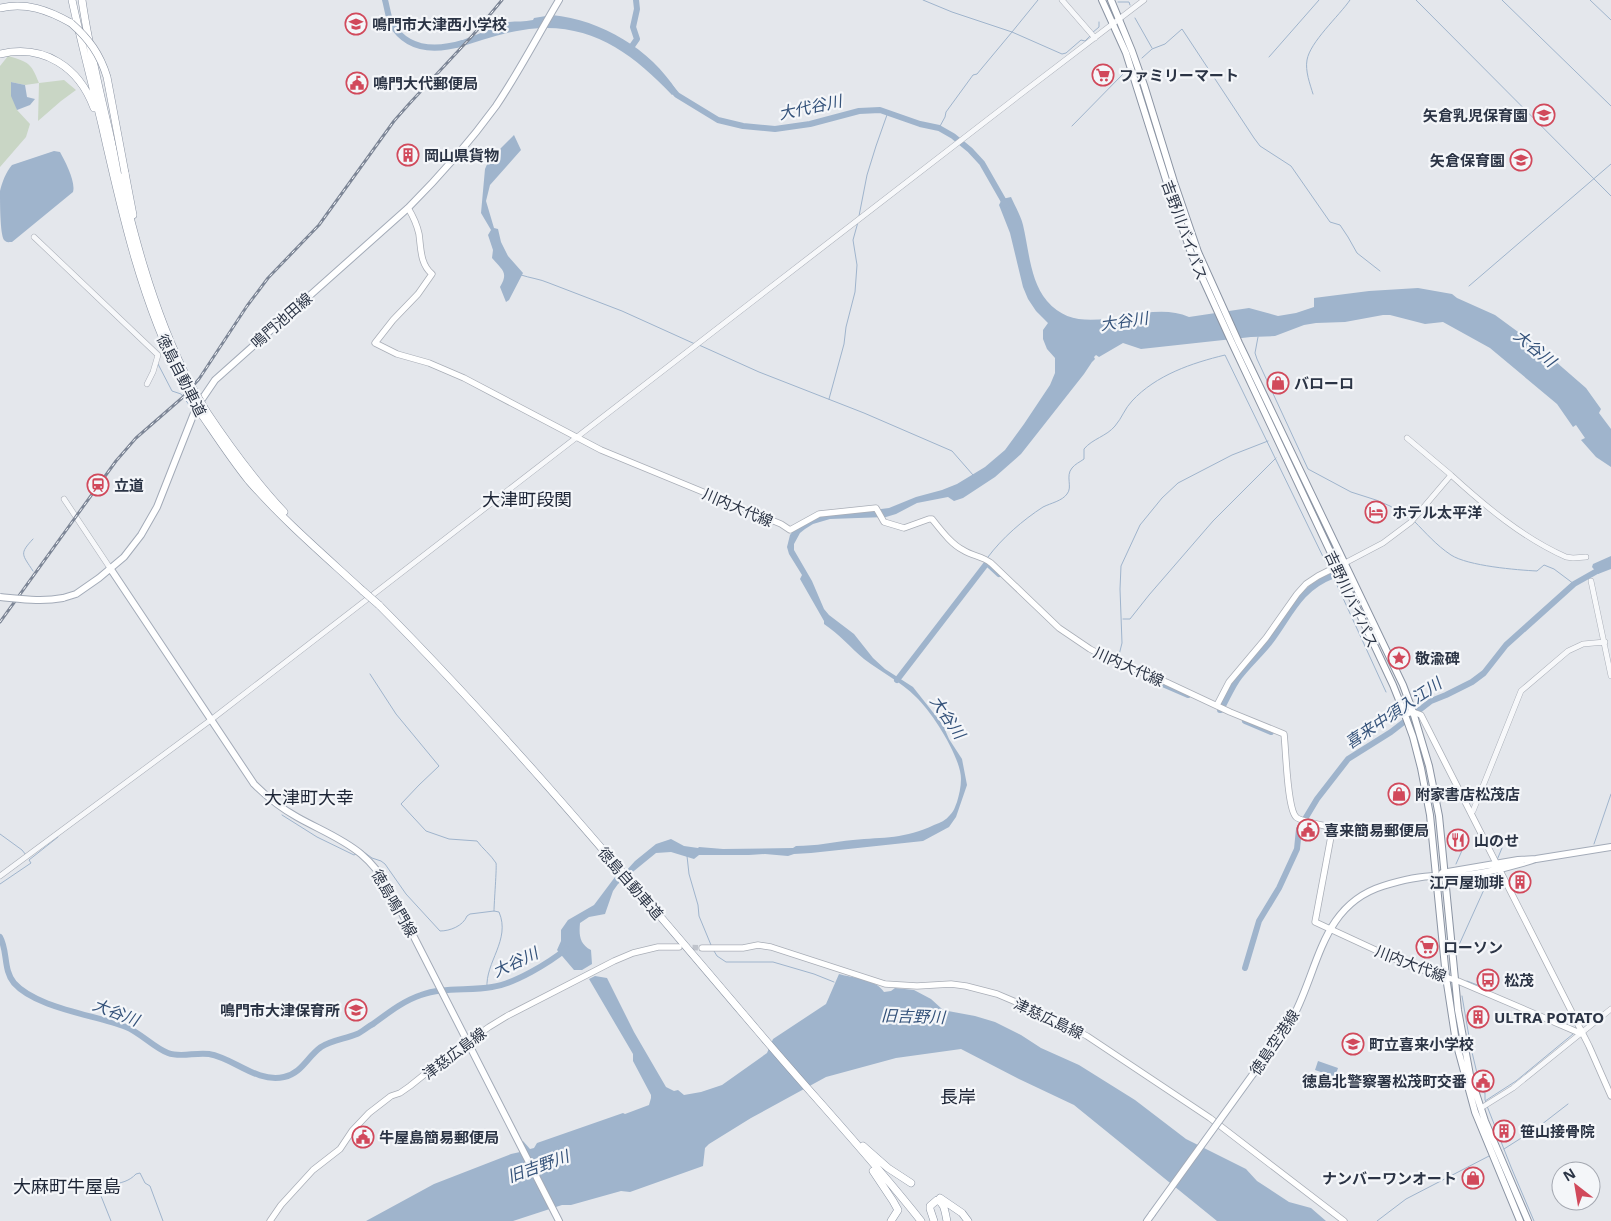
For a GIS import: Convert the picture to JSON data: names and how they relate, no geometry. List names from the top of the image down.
{
  "streets": {
    "highway": ["徳島自動車道"],
    "main road": [
      "吉野川バイパス",
      "鳴門池田線",
      "川内大代線",
      "徳島鳴門線",
      "津慈広島線",
      "徳島空港線"
    ]
  },
  "crossings": [
    ["吉野川バイパス", "川内大代線"],
    ["吉野川バイパス", "徳島空港線"],
    ["鳴門池田線", "川内大代線"],
    ["鳴門池田線", "徳島鳴門線"],
    ["川内大代線", "徳島空港線"],
    ["徳島鳴門線", "津慈広島線"]
  ],
  "districts": [
    "大津町段関",
    "大津町大幸",
    "長岸",
    "大麻町牛屋島"
  ],
  "water": [
    "大代谷川",
    "大谷川",
    "喜来中須入江川",
    "旧吉野川"
  ],
  "places": {
    "school or university": [
      "鳴門市大津西小学校",
      "矢倉乳児保育園",
      "矢倉保育園",
      "鳴門市大津保育所",
      "町立喜来小学校"
    ],
    "supermarket": ["ファミリーマート", "ローソン"],
    "public building": [
      "鳴門大代郵便局",
      "喜来簡易郵便局",
      "徳島北警察署松茂町交番",
      "牛屋島簡易郵便局"
    ],
    "building": [
      "岡山県貨物",
      "江戸屋珈琲",
      "ULTRA POTATO",
      "笹山接骨院"
    ],
    "shop": ["バローロ", "附家書店松茂店", "ナンバーワンオート"],
    "station": ["立道"],
    "hotel": ["ホテル太平洋"],
    "place": ["敬渝碑"],
    "restaurant": ["山のせ"],
    "bus stop": ["松茂"]
  },
  "north": "top left"
}
